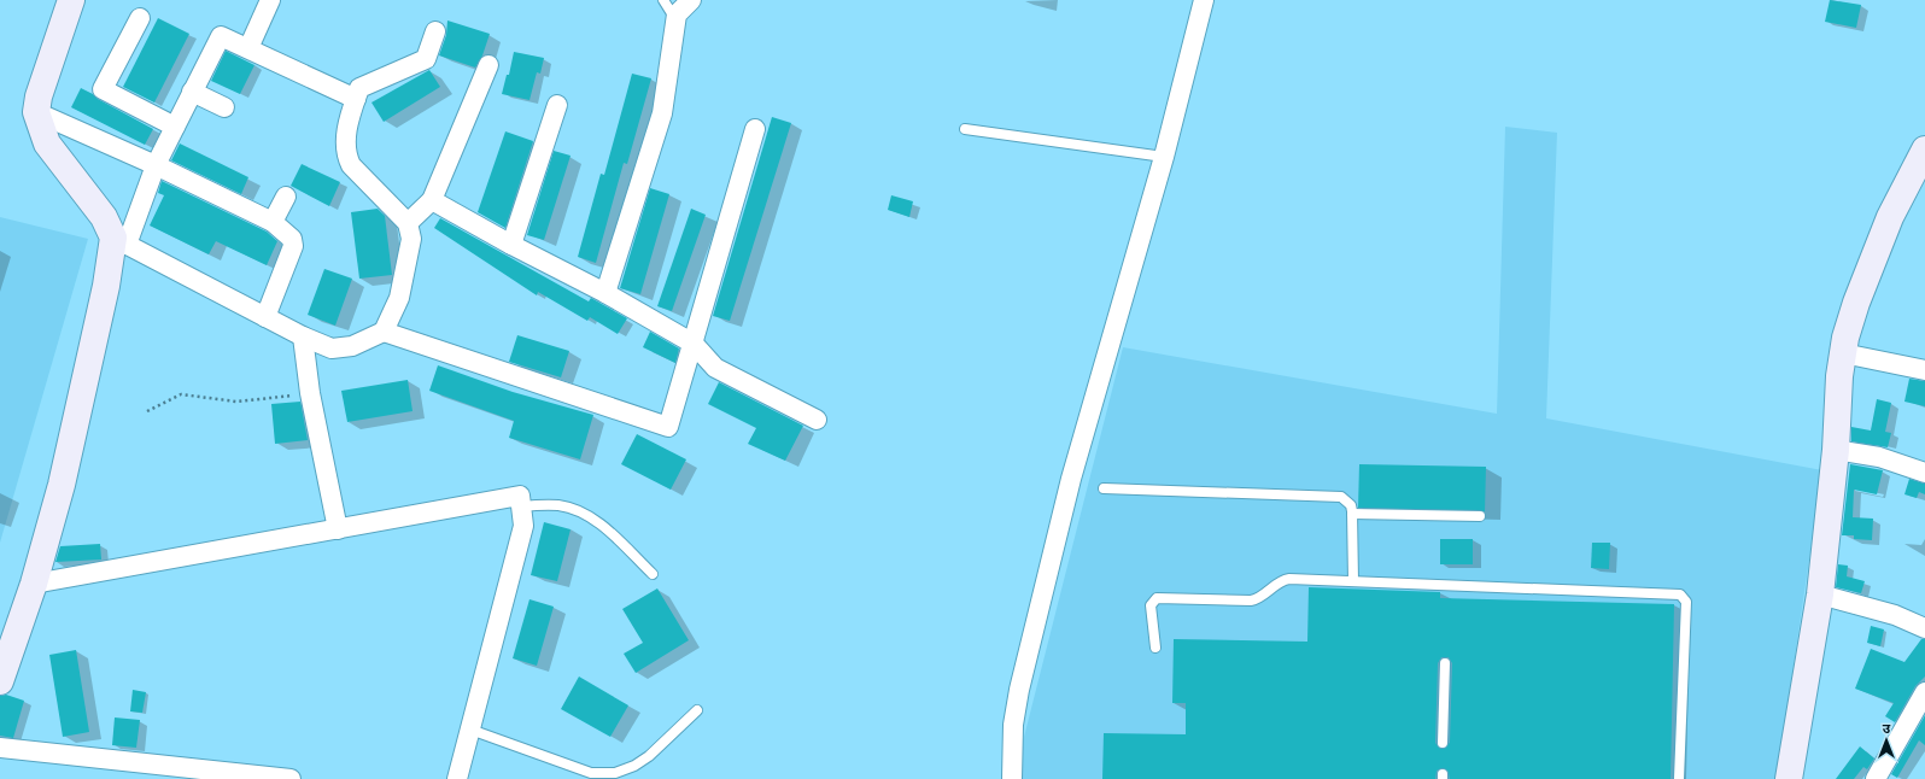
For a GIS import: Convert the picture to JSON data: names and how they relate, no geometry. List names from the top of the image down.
{
  "north": "top"
}
